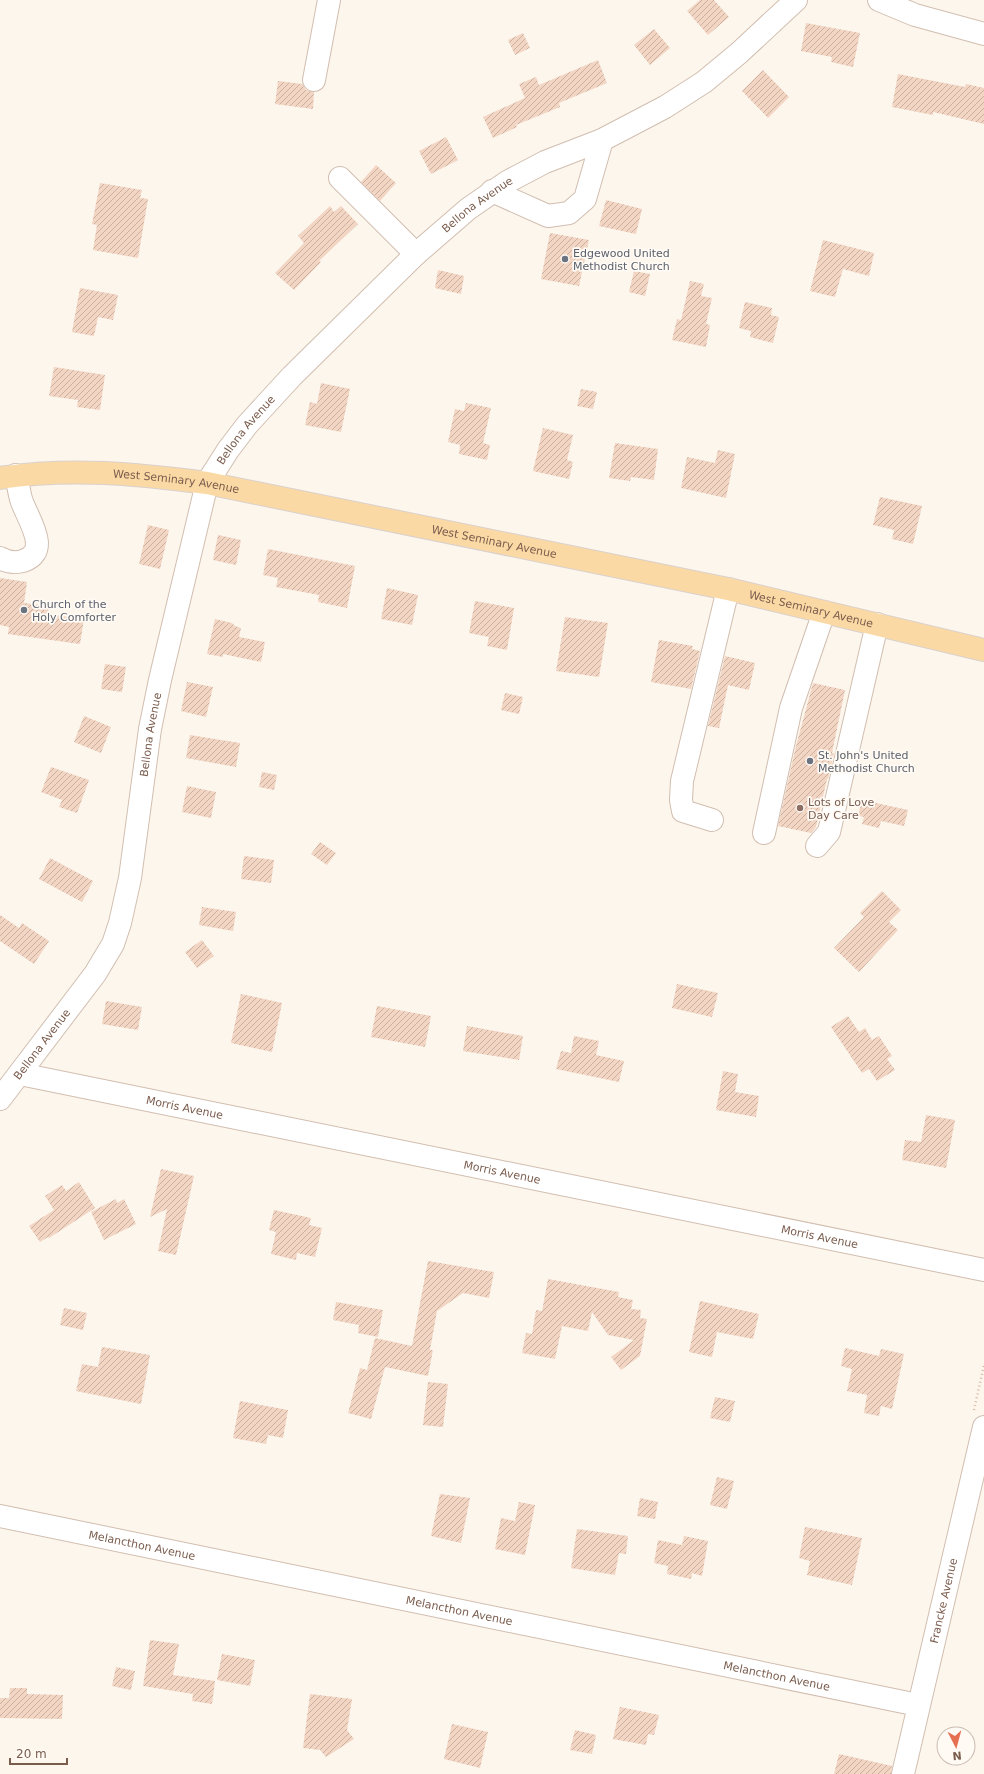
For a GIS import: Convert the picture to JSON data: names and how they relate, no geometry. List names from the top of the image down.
{
  "streets": {
    "main road": ["West Seminary Avenue"],
    "street": [
      "Bellona Avenue",
      "Morris Avenue",
      "Melancthon Avenue",
      "Francke Avenue"
    ]
  },
  "crossings": [
    ["Bellona Avenue", "West Seminary Avenue"],
    ["Bellona Avenue", "Morris Avenue"],
    ["Melancthon Avenue", "Francke Avenue"]
  ],
  "places": [
    "Edgewood United Methodist Church",
    "Church of the Holy Comforter",
    "St. John's United Methodist Church",
    "Lots of Love Day Care"
  ],
  "scale_bar": "20 m",
  "north": "bottom"
}
